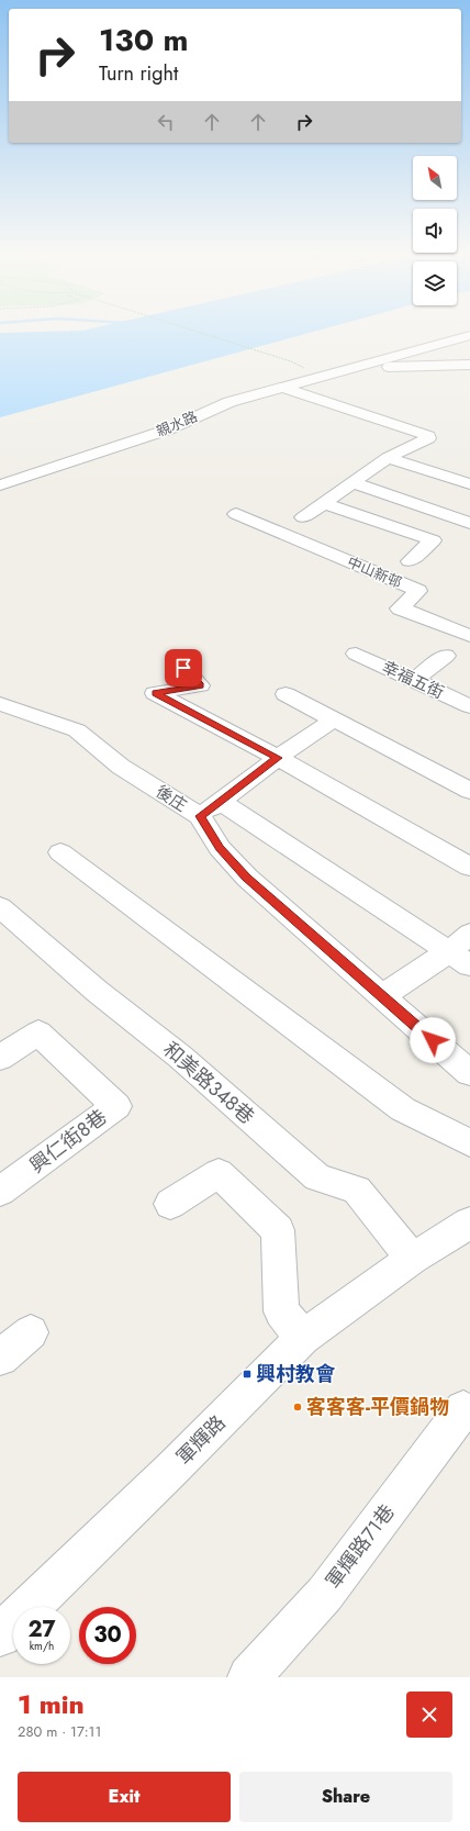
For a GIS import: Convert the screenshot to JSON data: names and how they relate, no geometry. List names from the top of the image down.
{
  "streets": {
    "street": [
      "親水路",
      "中山新邨",
      "幸福五街",
      "後庄",
      "和美路348巷",
      "興仁街8巷",
      "軍輝路",
      "軍輝路71巷"
    ]
  },
  "crossings": [
    ["和美路348巷", "軍輝路"]
  ],
  "places": {
    "transit": ["興村教會"],
    "other": ["客客客-平價鍋物"]
  },
  "north": "top left",
  "page": {
    "turn": ["130 m", "Turn right"],
    "speed": "27 km/h",
    "limit": "30",
    "heading": ["1 min", "280 m · 17:11"],
    "buttons": ["Exit", "Share"]
  }
}
